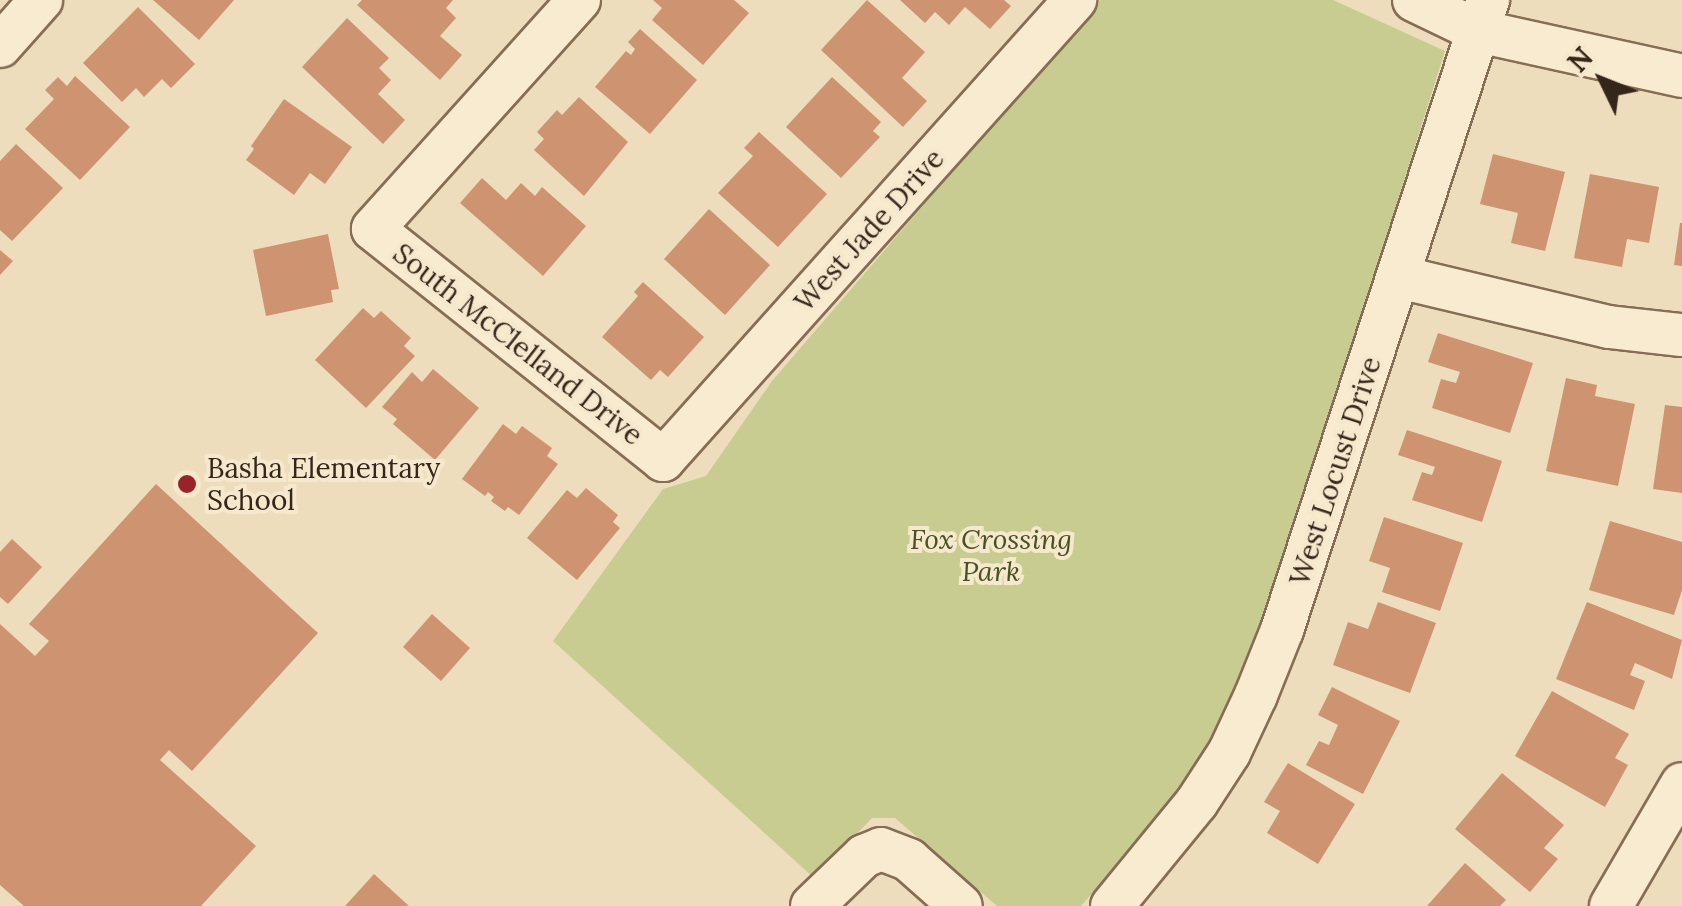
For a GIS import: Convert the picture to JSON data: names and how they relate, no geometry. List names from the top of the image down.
{
  "streets": {
    "street": ["West Jade Drive", "South McClelland Drive", "West Locust Drive"]
  },
  "crossings": [
    ["West Jade Drive", "South McClelland Drive"]
  ],
  "parks": ["Fox Crossing Park"],
  "places": ["Basha Elementary School"],
  "north": "top left"
}
